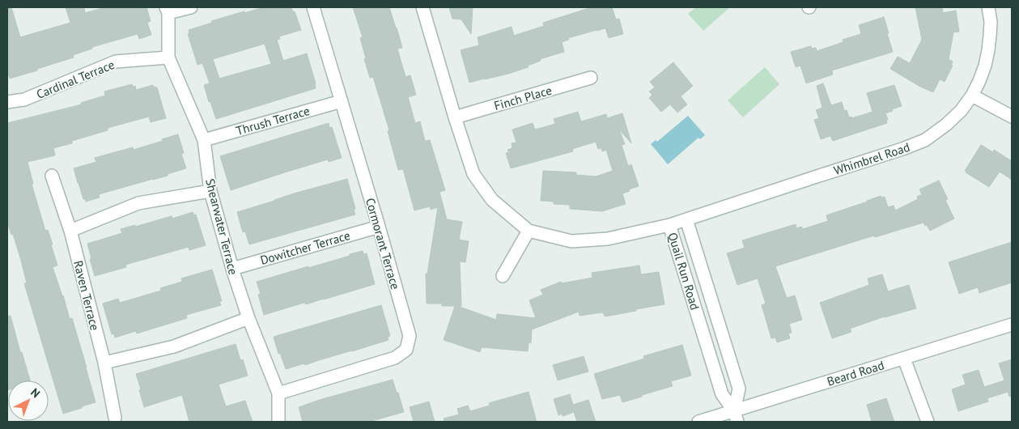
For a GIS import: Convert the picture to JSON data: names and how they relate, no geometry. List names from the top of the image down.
{
  "streets": {
    "street": [
      "Cardinal Terrace",
      "Finch Place",
      "Thrush Terrace",
      "Whimbrel Road",
      "Shearwater Terrace",
      "Cormorant Terrace",
      "Dowitcher Terrace",
      "Quail Run Road",
      "Raven Terrace",
      "Beard Road"
    ]
  },
  "crossings": [
    ["Cardinal Terrace", "Shearwater Terrace"],
    ["Finch Place", "Quail Run Road"],
    ["Thrush Terrace", "Shearwater Terrace"],
    ["Thrush Terrace", "Cormorant Terrace"],
    ["Whimbrel Road", "Quail Run Road"],
    ["Shearwater Terrace", "Cormorant Terrace"],
    ["Shearwater Terrace", "Dowitcher Terrace"],
    ["Cormorant Terrace", "Dowitcher Terrace"],
    ["Quail Run Road", "Beard Road"]
  ],
  "north": "top right"
}
